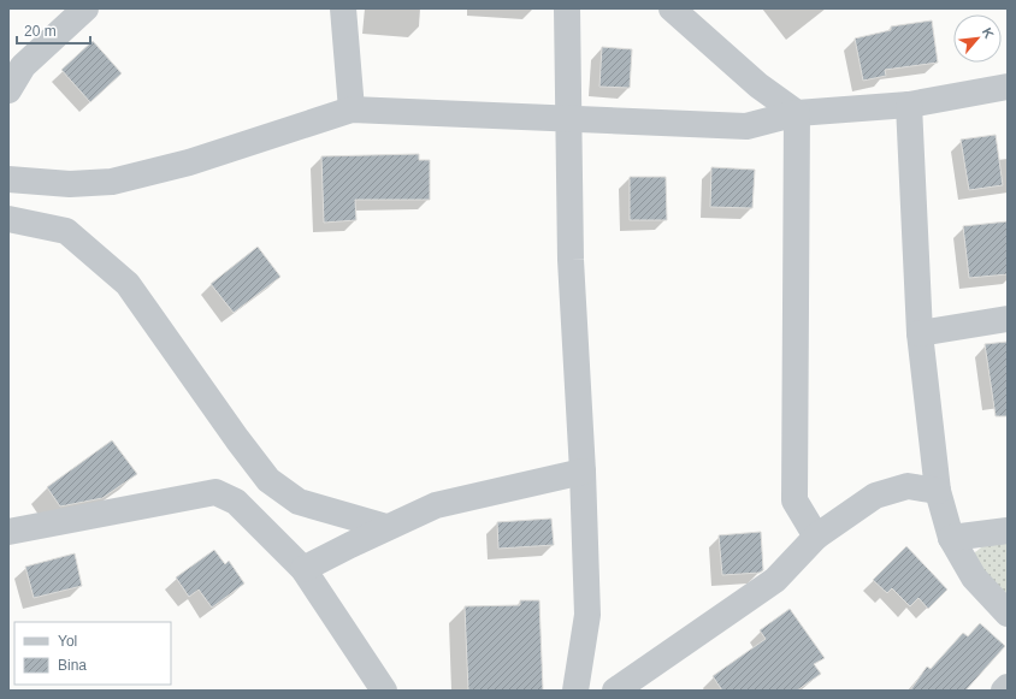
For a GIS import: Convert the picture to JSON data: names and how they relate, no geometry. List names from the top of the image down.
{
  "legend": ["Yol", "Bina"],
  "scale_bar": "20 m",
  "north": "top right"
}
